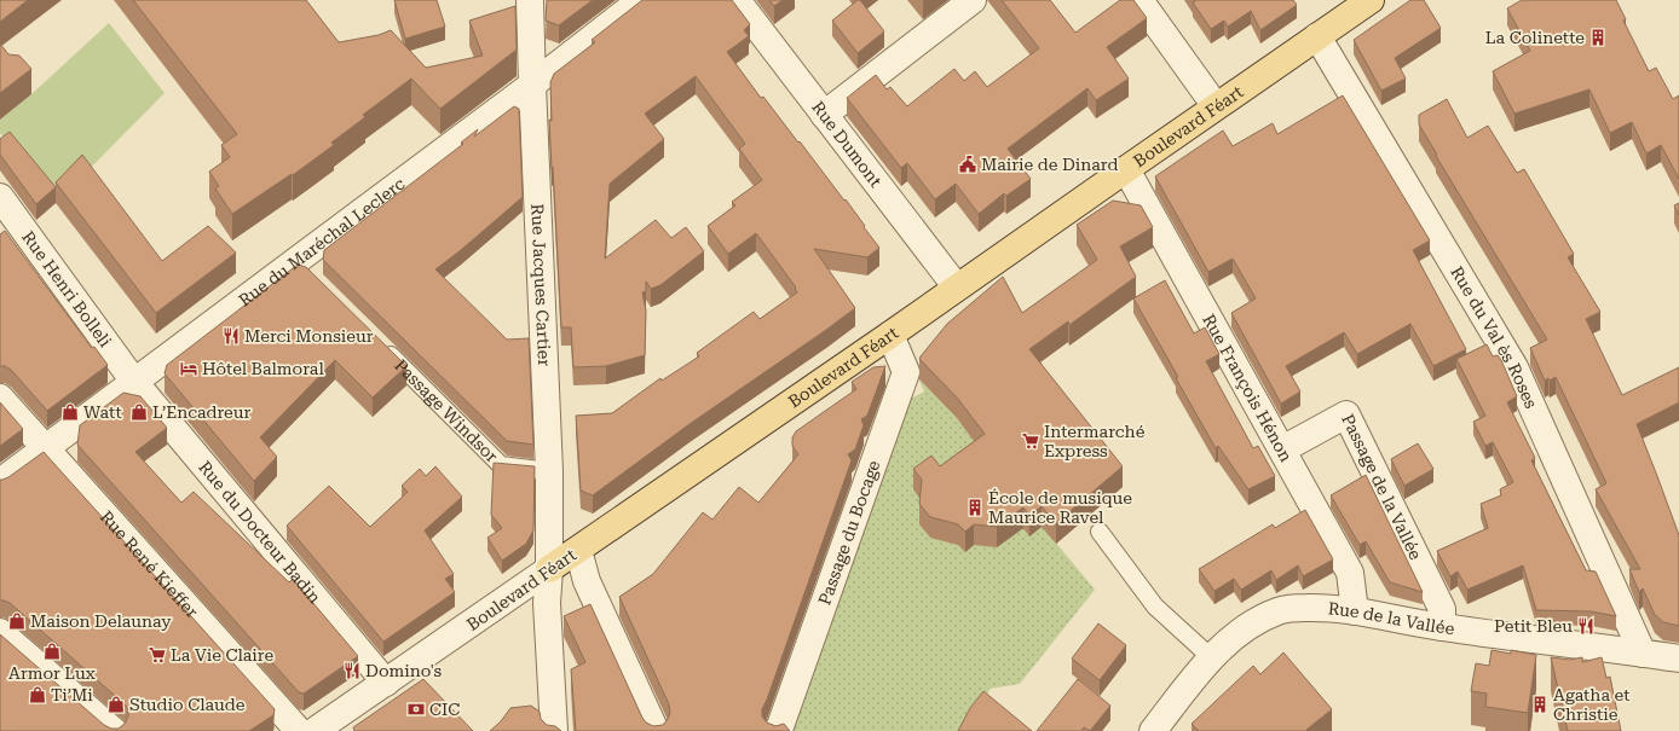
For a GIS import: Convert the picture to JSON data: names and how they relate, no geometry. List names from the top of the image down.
{
  "streets": {
    "main road": ["Boulevard Féart"],
    "street": [
      "Rue Dumont",
      "Rue du Maréchal Leclerc",
      "Rue Jacques Cartier",
      "Rue Henri Bolleli",
      "Rue du Val ès Roses",
      "Rue François Hénon",
      "Passage de la Vallée",
      "Rue du Docteur Badin",
      "Passage du Bocage",
      "Rue René Kieffer",
      "Rue de la Vallée"
    ],
    "lane": ["Passage Windsor"]
  },
  "crossings": [
    ["Boulevard Féart", "Rue Dumont"],
    ["Boulevard Féart", "Rue Jacques Cartier"],
    ["Boulevard Féart", "Rue du Val ès Roses"],
    ["Boulevard Féart", "Rue François Hénon"],
    ["Boulevard Féart", "Rue du Docteur Badin"],
    ["Boulevard Féart", "Passage du Bocage"],
    ["Rue du Maréchal Leclerc", "Rue Jacques Cartier"],
    ["Rue du Maréchal Leclerc", "Rue Henri Bolleli"],
    ["Rue du Maréchal Leclerc", "Rue du Docteur Badin"],
    ["Rue du Maréchal Leclerc", "Rue René Kieffer"],
    ["Rue Jacques Cartier", "Passage Windsor"],
    ["Rue Henri Bolleli", "Rue du Docteur Badin"],
    ["Rue du Val ès Roses", "Rue de la Vallée"],
    ["Rue François Hénon", "Passage de la Vallée"],
    ["Rue François Hénon", "Rue de la Vallée"],
    ["Passage de la Vallée", "Rue de la Vallée"]
  ],
  "places": {
    "building": ["La Colinette", "École de musique Maurice Ravel", "Agatha et Christie"],
    "public building": ["Mairie de Dinard"],
    "restaurant": ["Merci Monsieur", "Petit Bleu", "Domino's"],
    "hotel": ["Hôtel Balmoral"],
    "shop": [
      "Watt",
      "L’Encadreur",
      "Maison Delaunay",
      "Armor Lux",
      "Ti’Mi",
      "Studio Claude"
    ],
    "supermarket": ["Intermarché Express", "La Vie Claire"],
    "bank": ["CIC"]
  }
}
